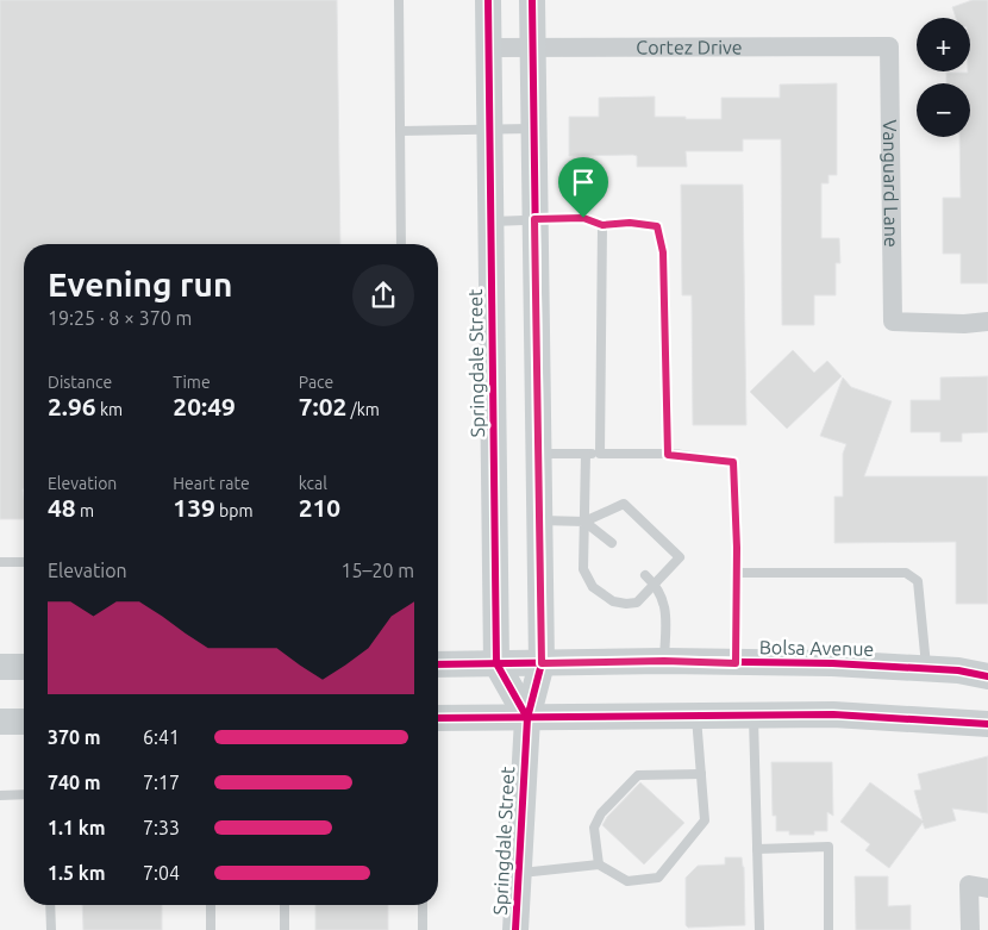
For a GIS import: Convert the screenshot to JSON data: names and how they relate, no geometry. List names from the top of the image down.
{
  "streets": {
    "main road": ["Springdale Street", "Bolsa Avenue"],
    "street": ["Cortez Drive", "Vanguard Lane"]
  },
  "crossings": [
    ["Cortez Drive", "Vanguard Lane"],
    ["Cortez Drive", "Springdale Street"],
    ["Springdale Street", "Bolsa Avenue"]
  ],
  "page": {
    "map_buttons": ["+", "−"],
    "heading": ["Evening run", "19:25 · 8 × 370 m"],
    "stats": [
      ["Distance", "2.96 km"],
      ["Time", "20:49"],
      ["Pace", "7:02 /km"],
      ["Elevation", "48 m"],
      ["Heart rate", "139 bpm"],
      ["kcal", "210"]
    ],
    "chart": ["Elevation", "15–20 m"],
    "list": [
      {
        "name": "370 m",
        "note": "6:41"
      },
      {
        "name": "740 m",
        "note": "7:17"
      },
      {
        "name": "1.1 km",
        "note": "7:33"
      },
      {
        "name": "1.5 km",
        "note": "7:04"
      }
    ]
  }
}
